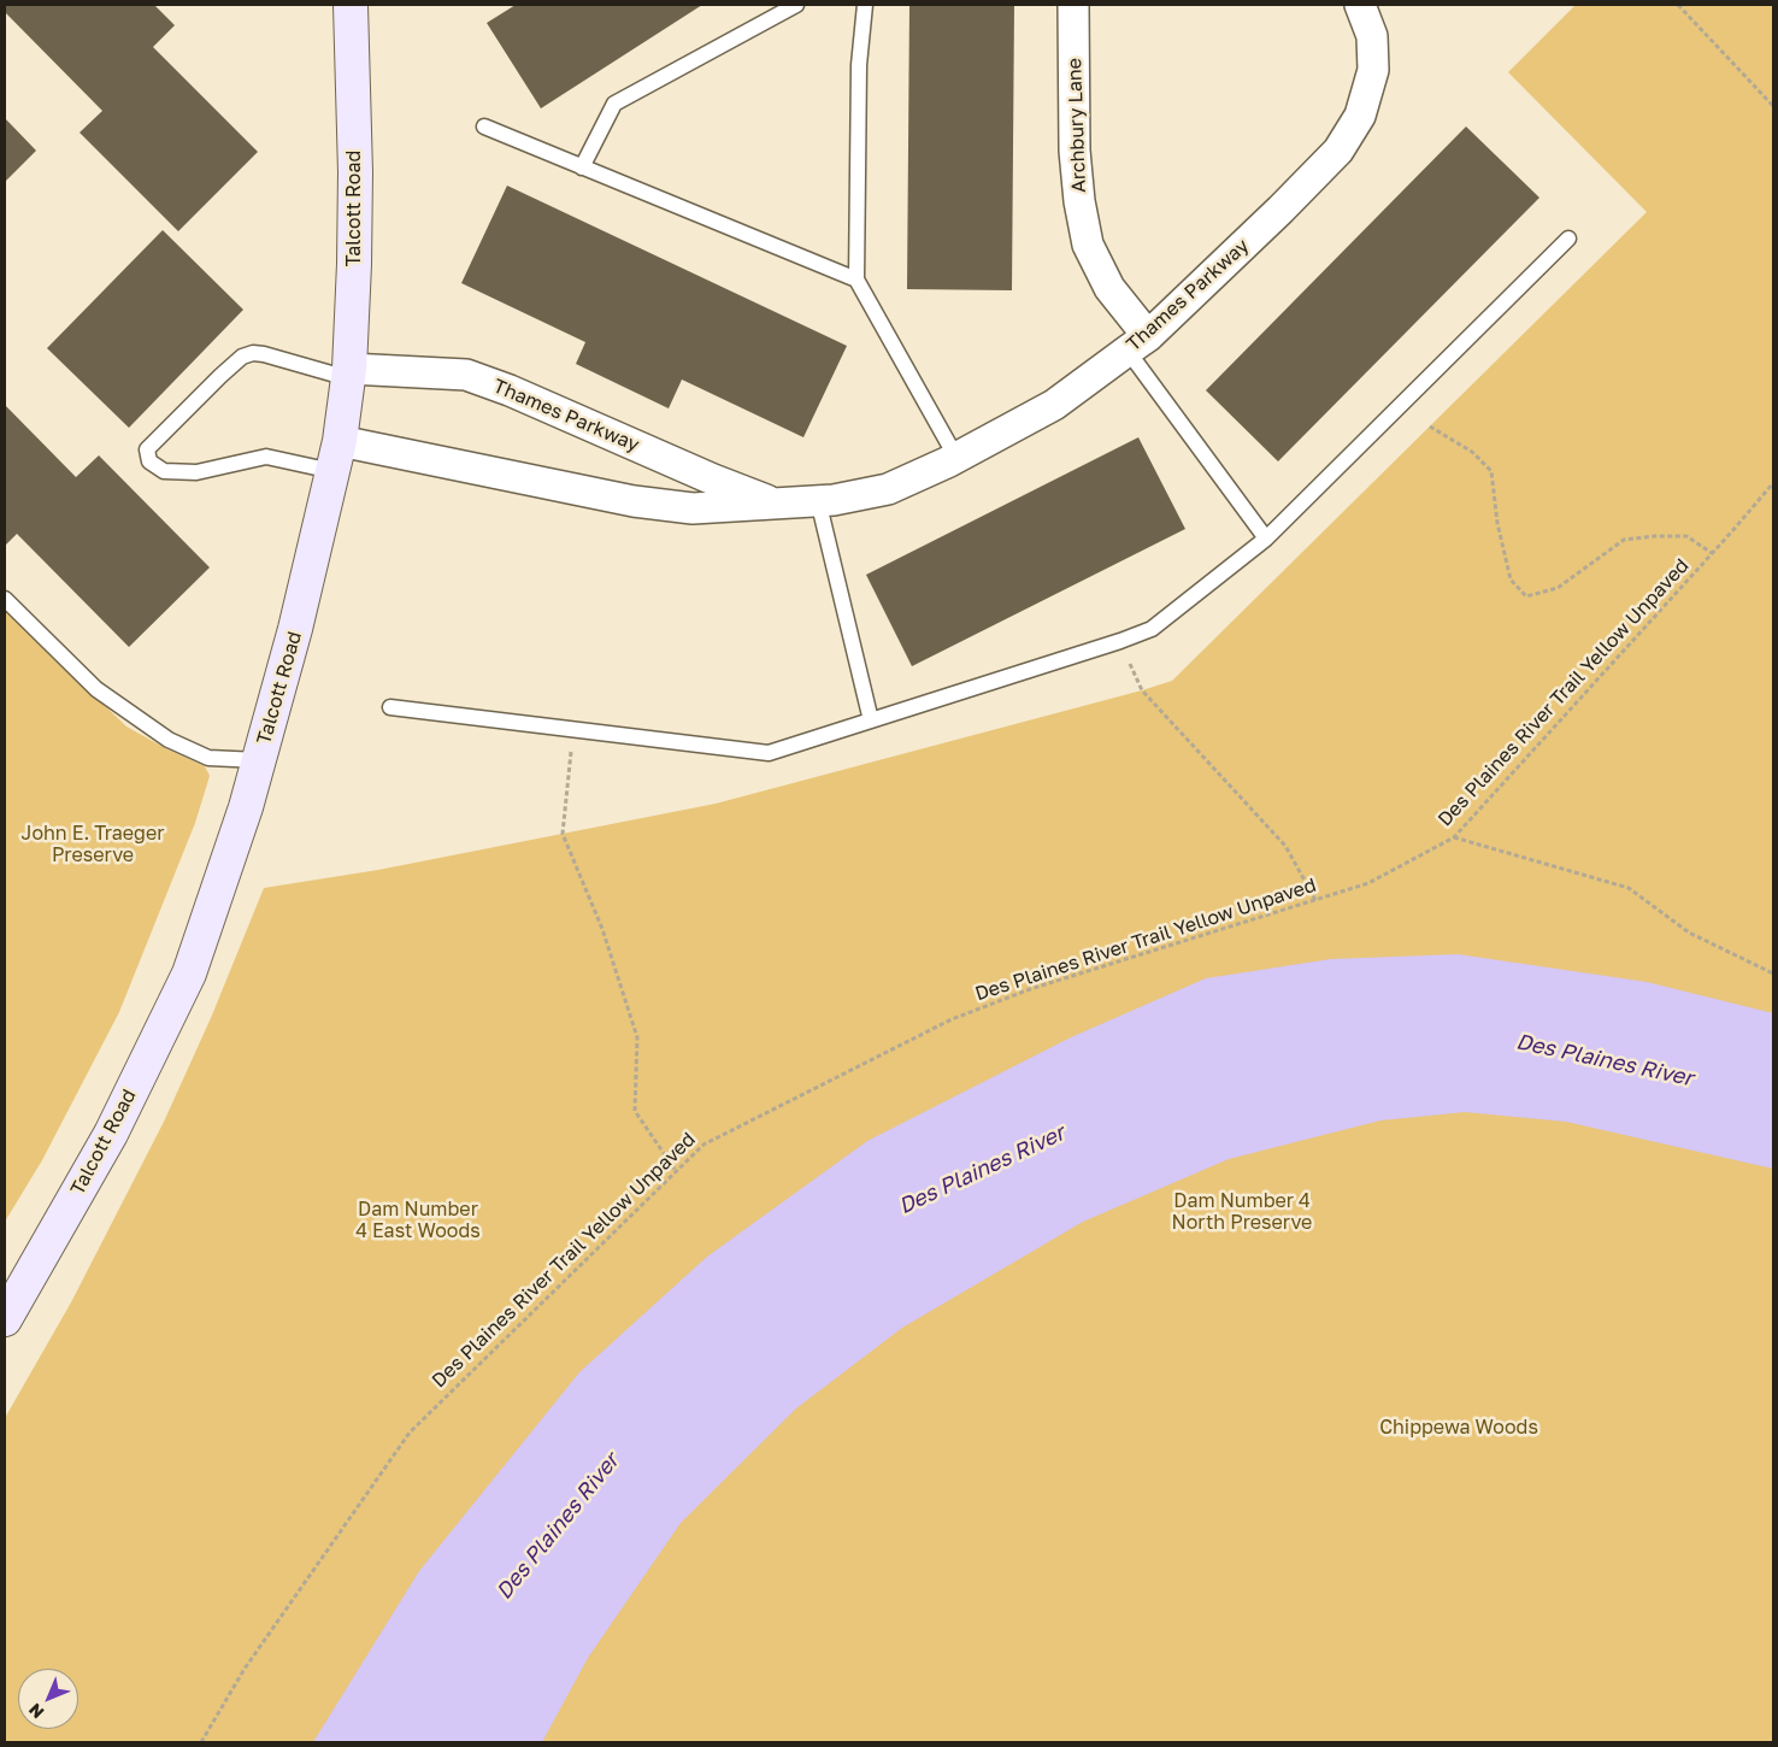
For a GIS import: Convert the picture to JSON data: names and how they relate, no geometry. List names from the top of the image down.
{
  "streets": {
    "main road": ["Talcott Road"],
    "street": ["Archbury Lane", "Thames Parkway"],
    "path": ["Des Plaines River Trail Yellow Unpaved"]
  },
  "crossings": [
    ["Archbury Lane", "Thames Parkway"],
    ["Talcott Road", "Thames Parkway"]
  ],
  "water": ["Des Plaines River"],
  "parks": [
    "John E. Traeger Preserve",
    "Dam Number 4 North Preserve",
    "Dam Number 4 East Woods",
    "Chippewa Woods"
  ],
  "north": "bottom left"
}
